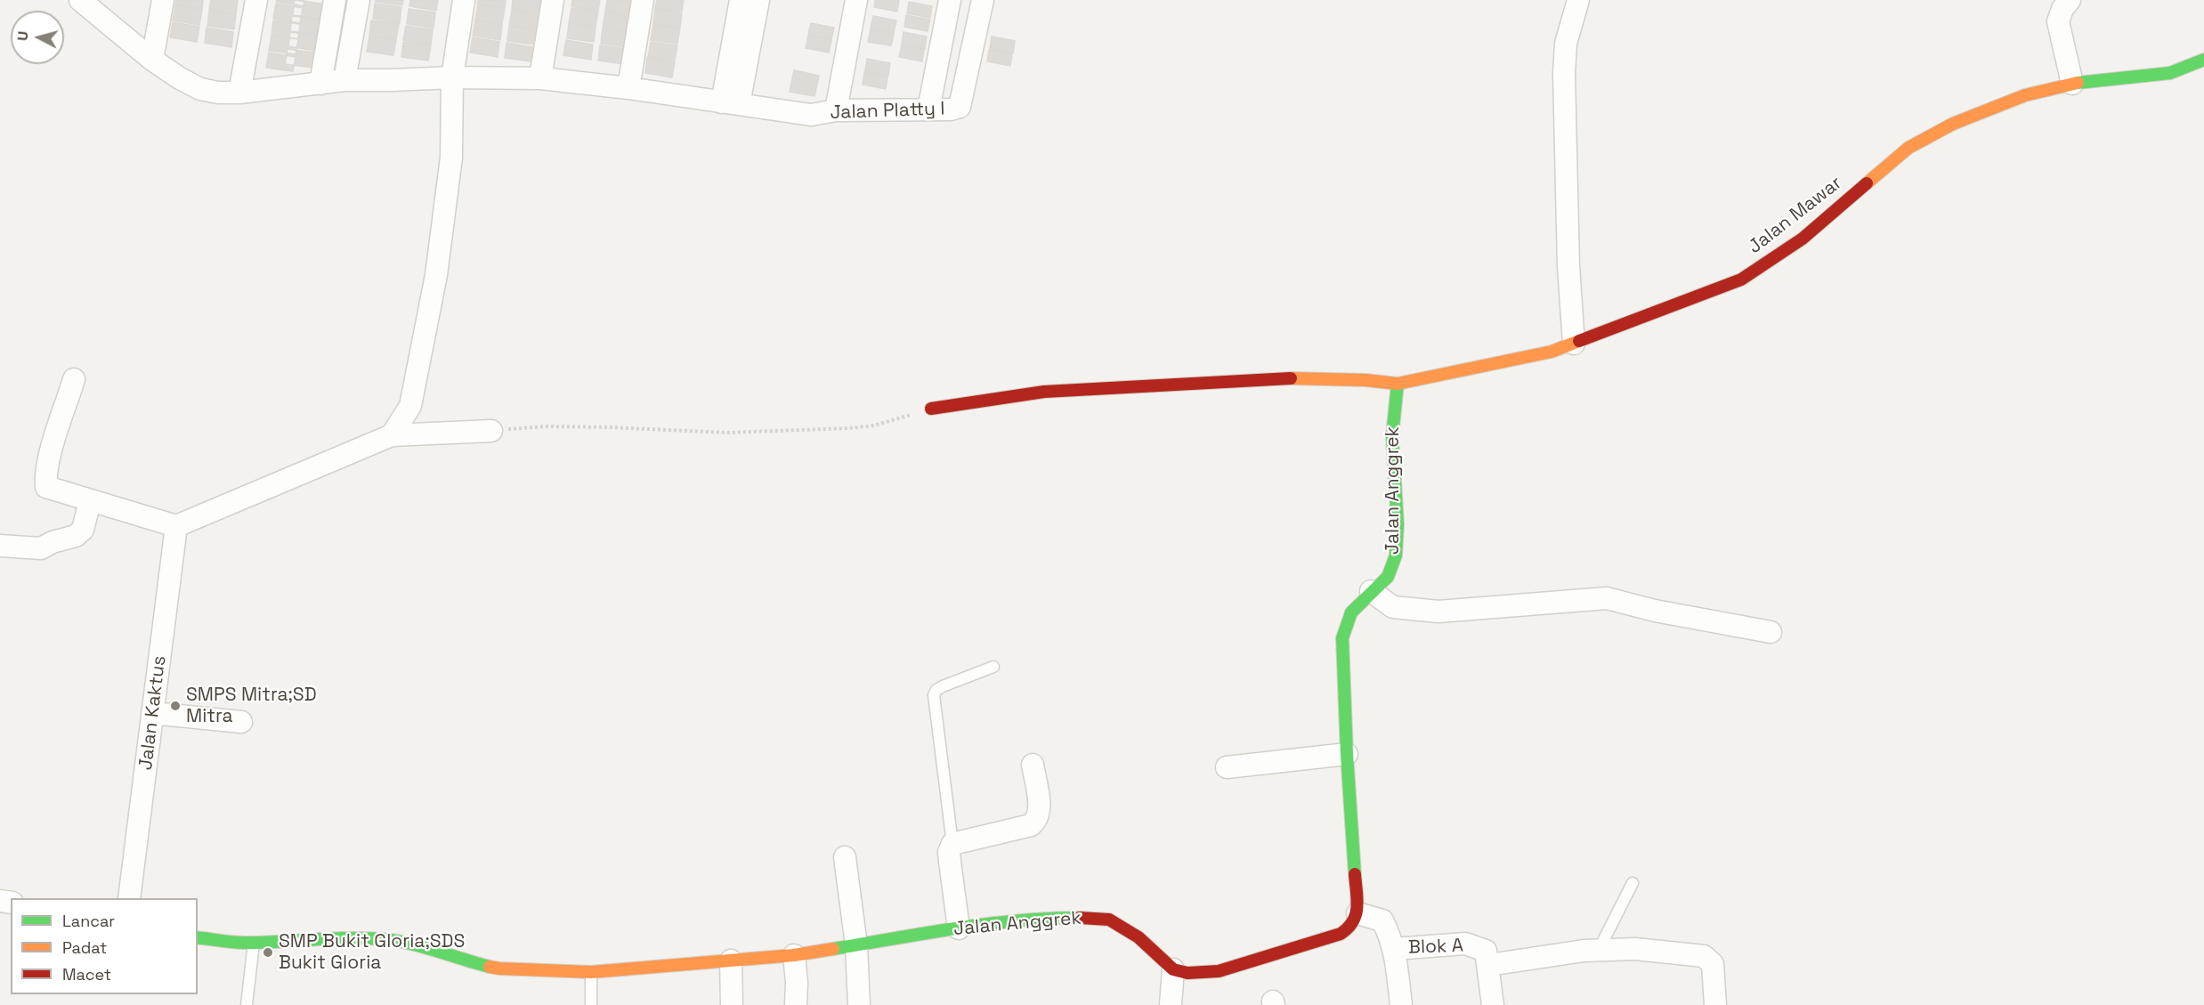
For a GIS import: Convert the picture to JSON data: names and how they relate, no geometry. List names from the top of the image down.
{
  "streets": {
    "street": [
      "Jalan Platty I",
      "Jalan Mawar",
      "Jalan Anggrek",
      "Jalan Kaktus",
      "Blok A"
    ]
  },
  "crossings": [
    ["Jalan Mawar", "Jalan Anggrek"]
  ],
  "places": ["SMPS Mitra;SD Mitra", "SMP Bukit Gloria;SDS Bukit Gloria"],
  "legend": ["Lancar", "Padat", "Macet"],
  "north": "left"
}
